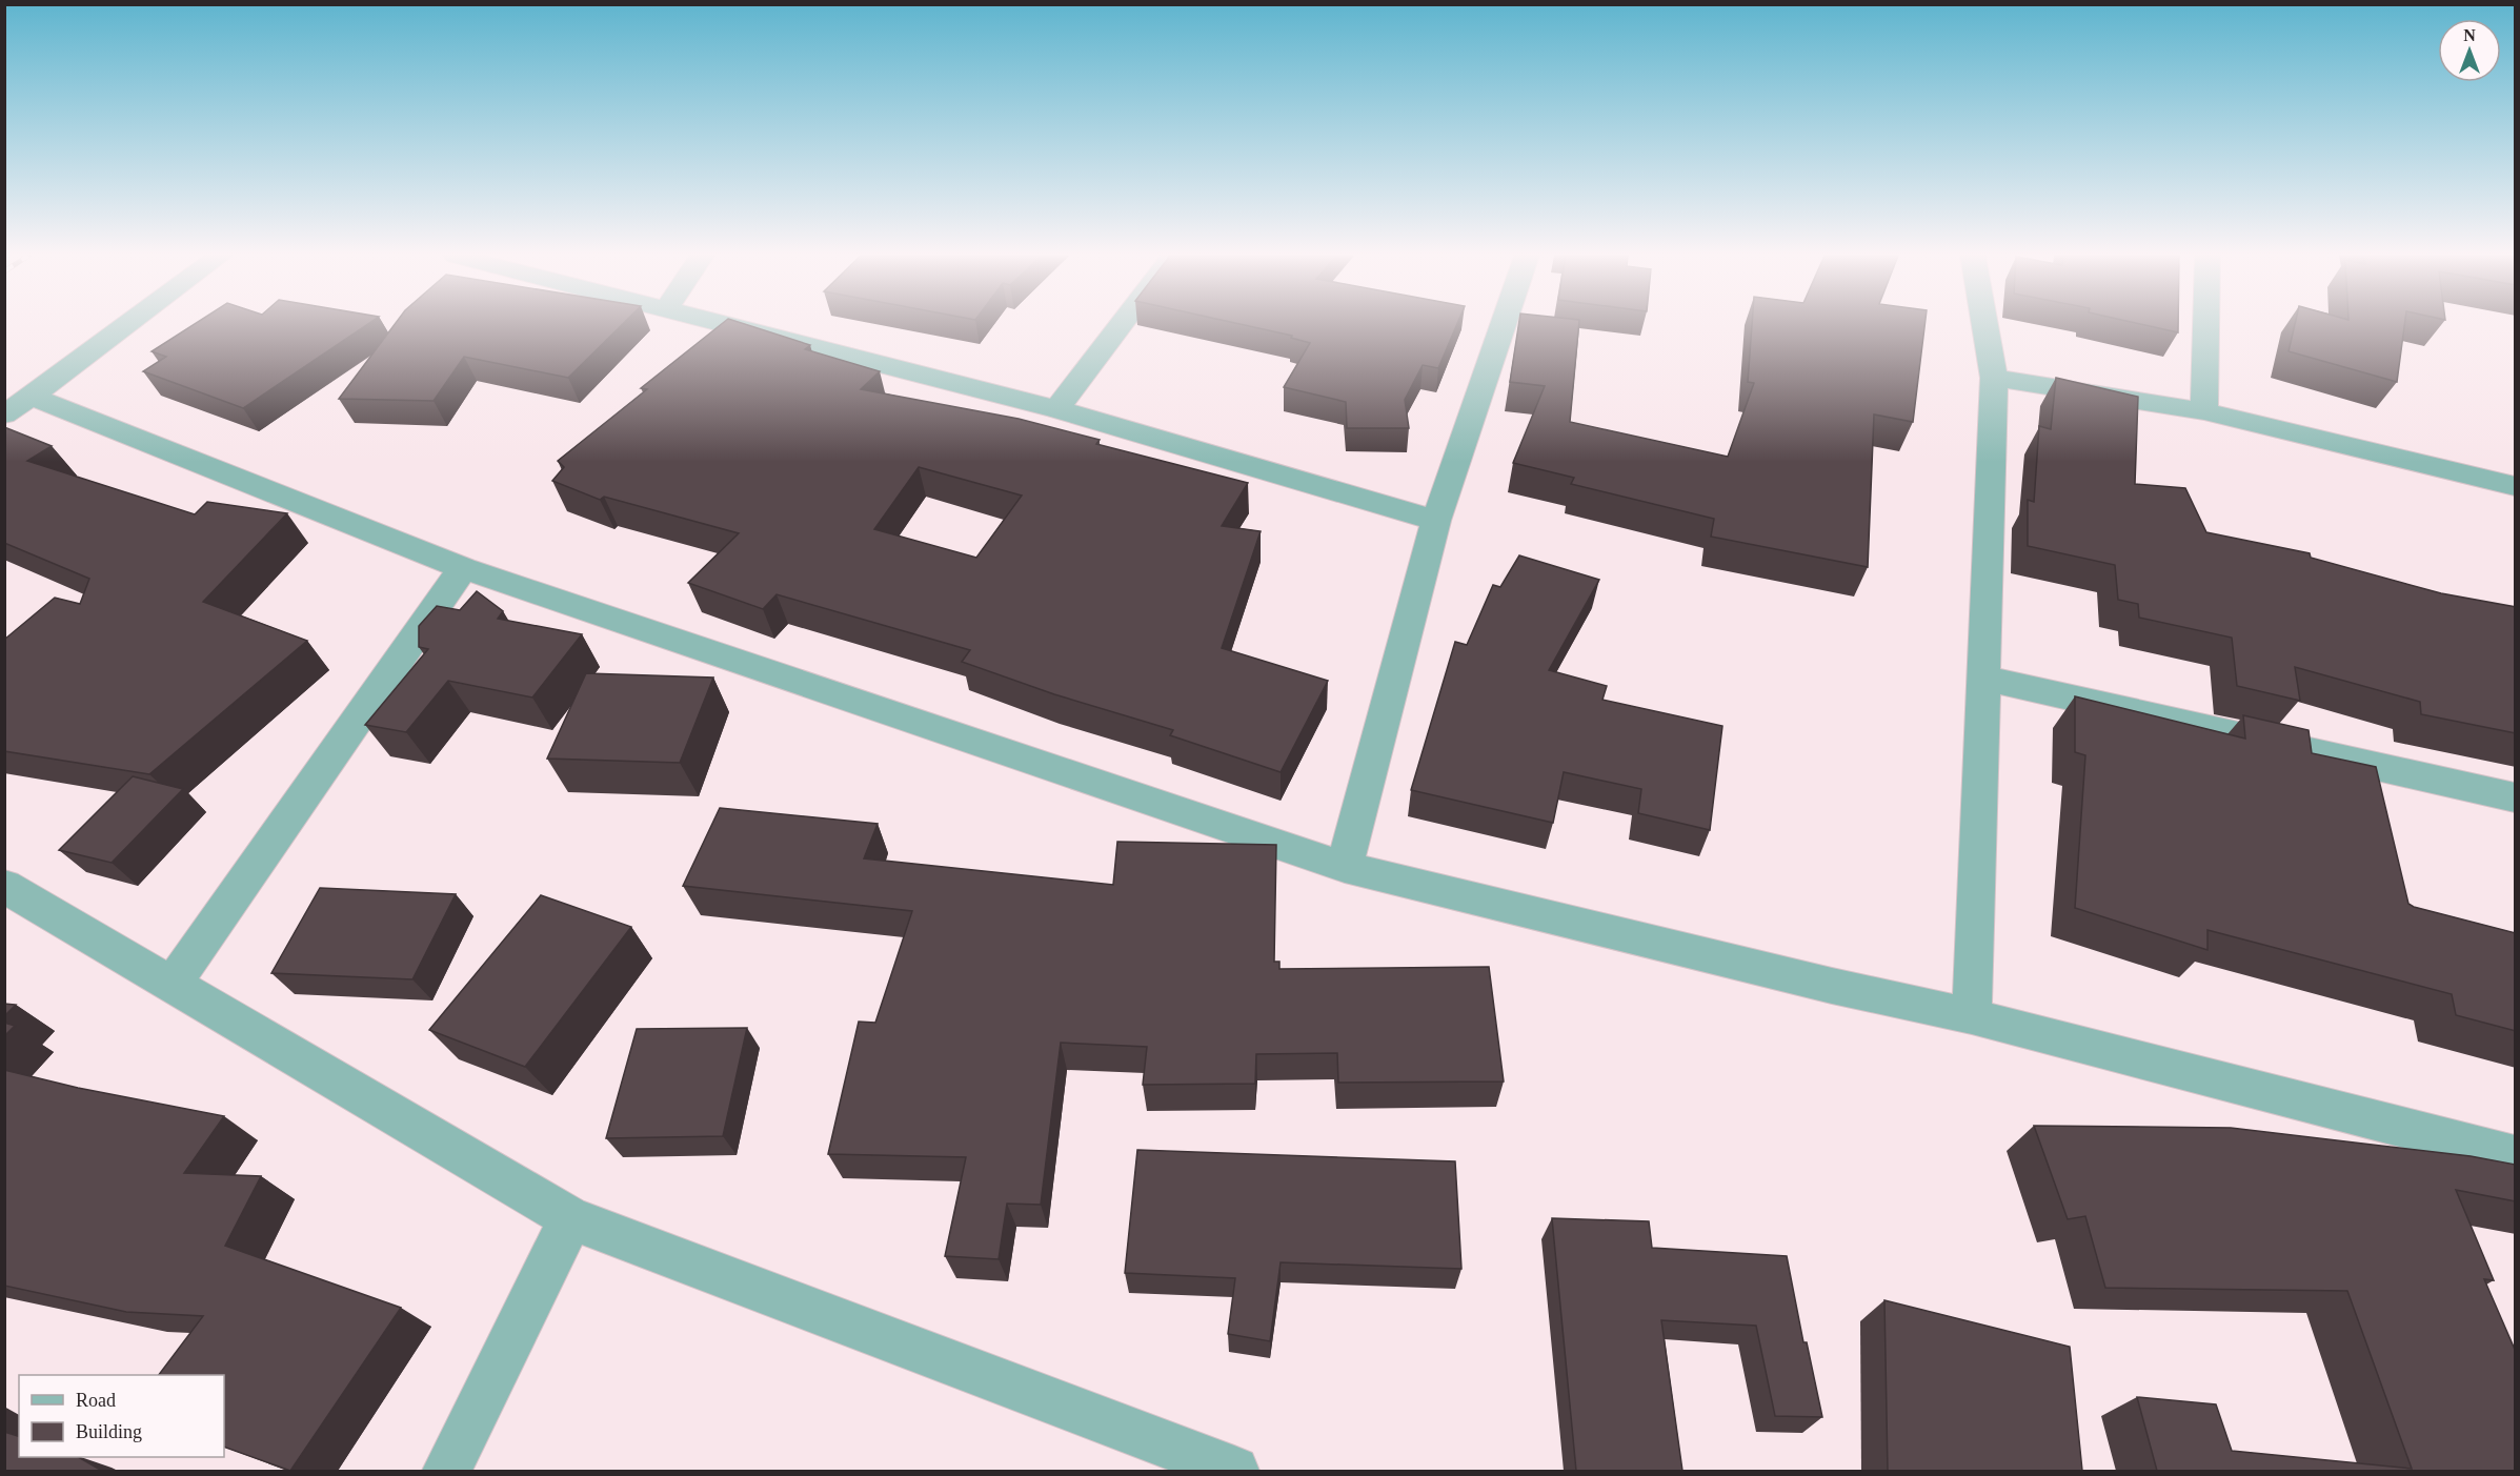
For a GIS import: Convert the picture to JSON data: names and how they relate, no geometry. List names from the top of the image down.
{
  "legend": ["Road", "Building"],
  "north": "top"
}
